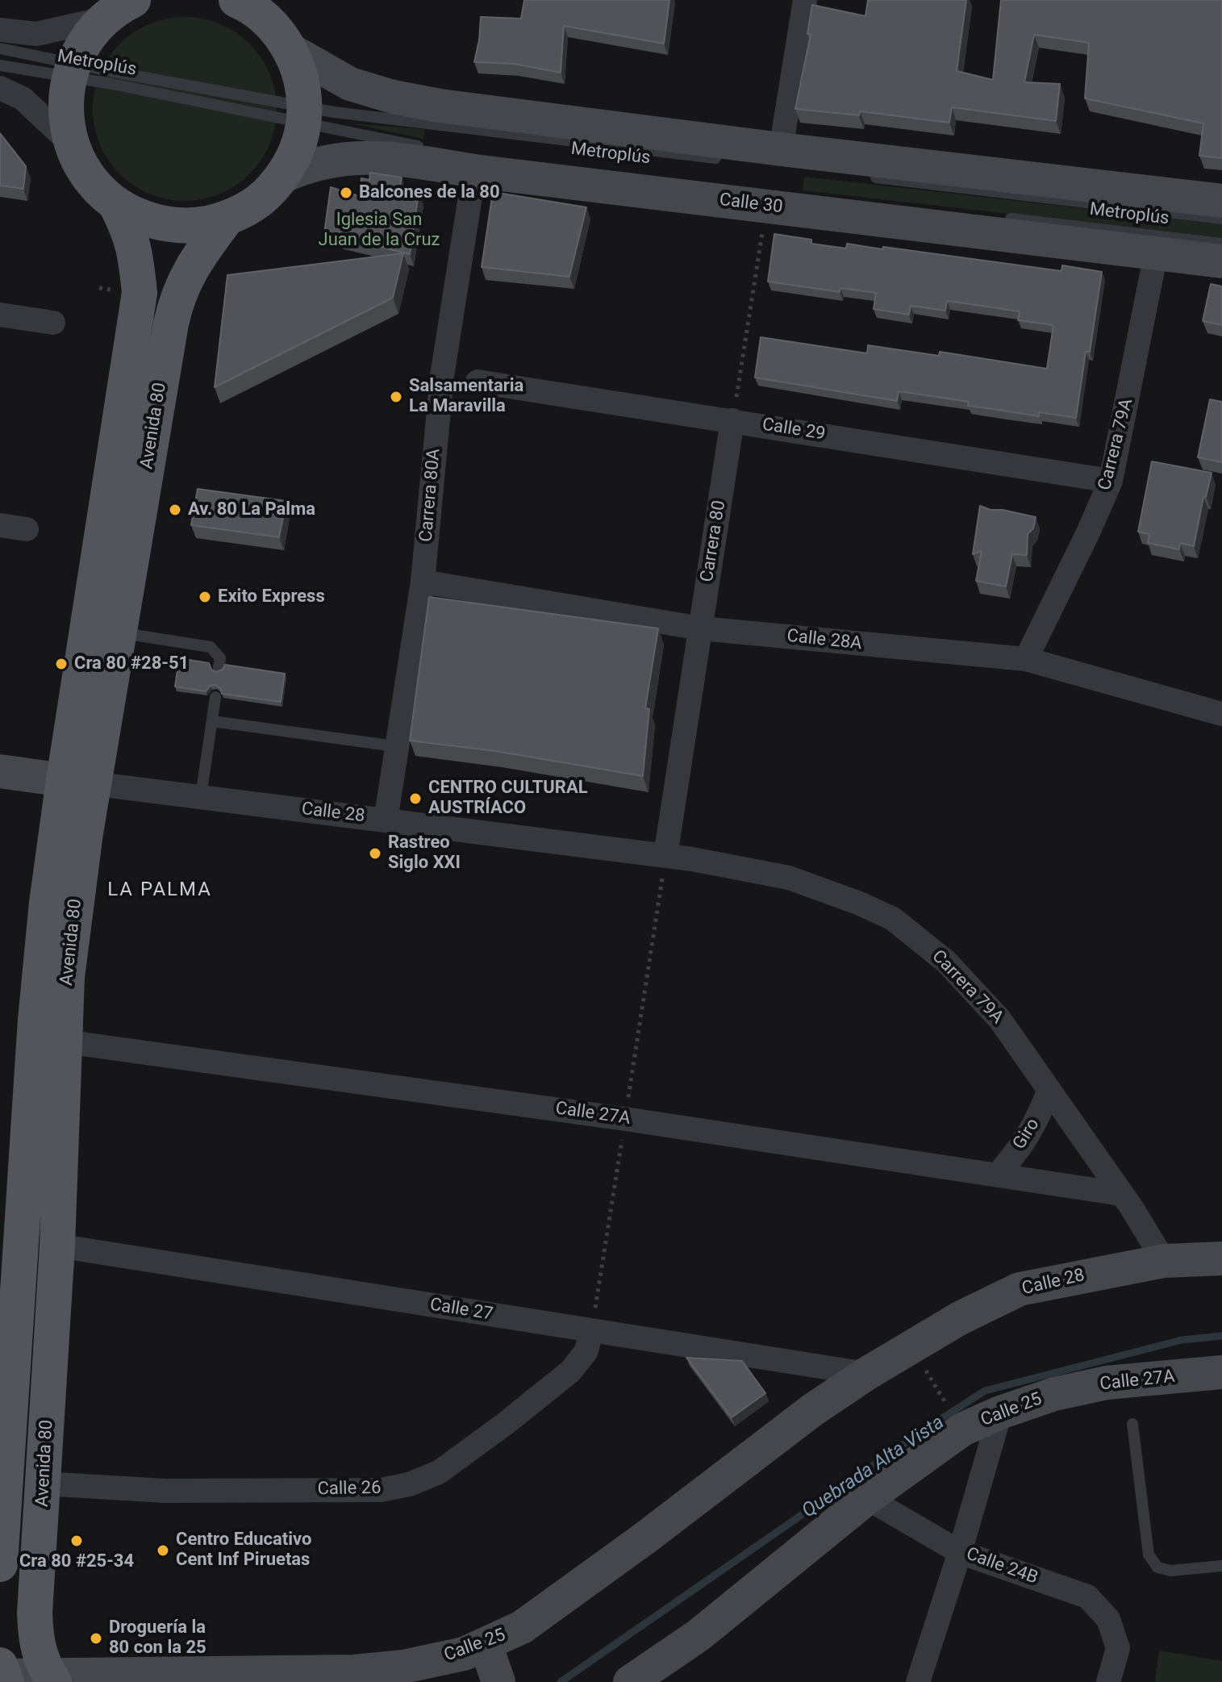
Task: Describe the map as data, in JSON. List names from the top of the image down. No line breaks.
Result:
{"streets":{"main road":["Avenida 80"],"street":["Calle 30","Calle 29","Carrera 79A","Carrera 80A","Carrera 80","Calle 28A","Calle 28","Calle 27A","Giro","Calle 27","Calle 25","Calle 26","Calle 24B"],"lane":["Metroplús"]},"crossings":[["Calle 30","Carrera 79A"],["Calle 30","Carrera 80A"],["Avenida 80","Calle 28"],["Avenida 80","Calle 27A"],["Avenida 80","Calle 27"],["Avenida 80","Calle 25"],["Avenida 80","Calle 26"],["Calle 29","Carrera 79A"],["Calle 29","Carrera 80"],["Carrera 79A","Carrera 80"],["Carrera 79A","Calle 28A"],["Carrera 79A","Calle 28"],["Carrera 79A","Calle 27A"],["Carrera 79A","Giro"],["Carrera 80A","Calle 28A"],["Carrera 80A","Calle 28"],["Carrera 80","Calle 28A"],["Carrera 80","Calle 28"],["Calle 28","Calle 27"],["Calle 28","Calle 25"],["Calle 27A","Giro"],["Calle 27A","Calle 25"],["Calle 27","Calle 25"],["Calle 27","Calle 26"],["Calle 25","Calle 24B"]],"districts":["LA PALMA"],"water":["Quebrada Alta Vista"],"parks":["Iglesia San Juan de la Cruz"],"places":["Balcones de la 80","Salsamentaria La Maravilla","Av. 80 La Palma","Exito Express","Cra 80 #28-51","CENTRO CULTURAL AUSTRÍACO","Rastreo Siglo XXI","Cra 80 #25-34","Centro Educativo Cent Inf Piruetas","Droguería la 80 con la 25"]}
